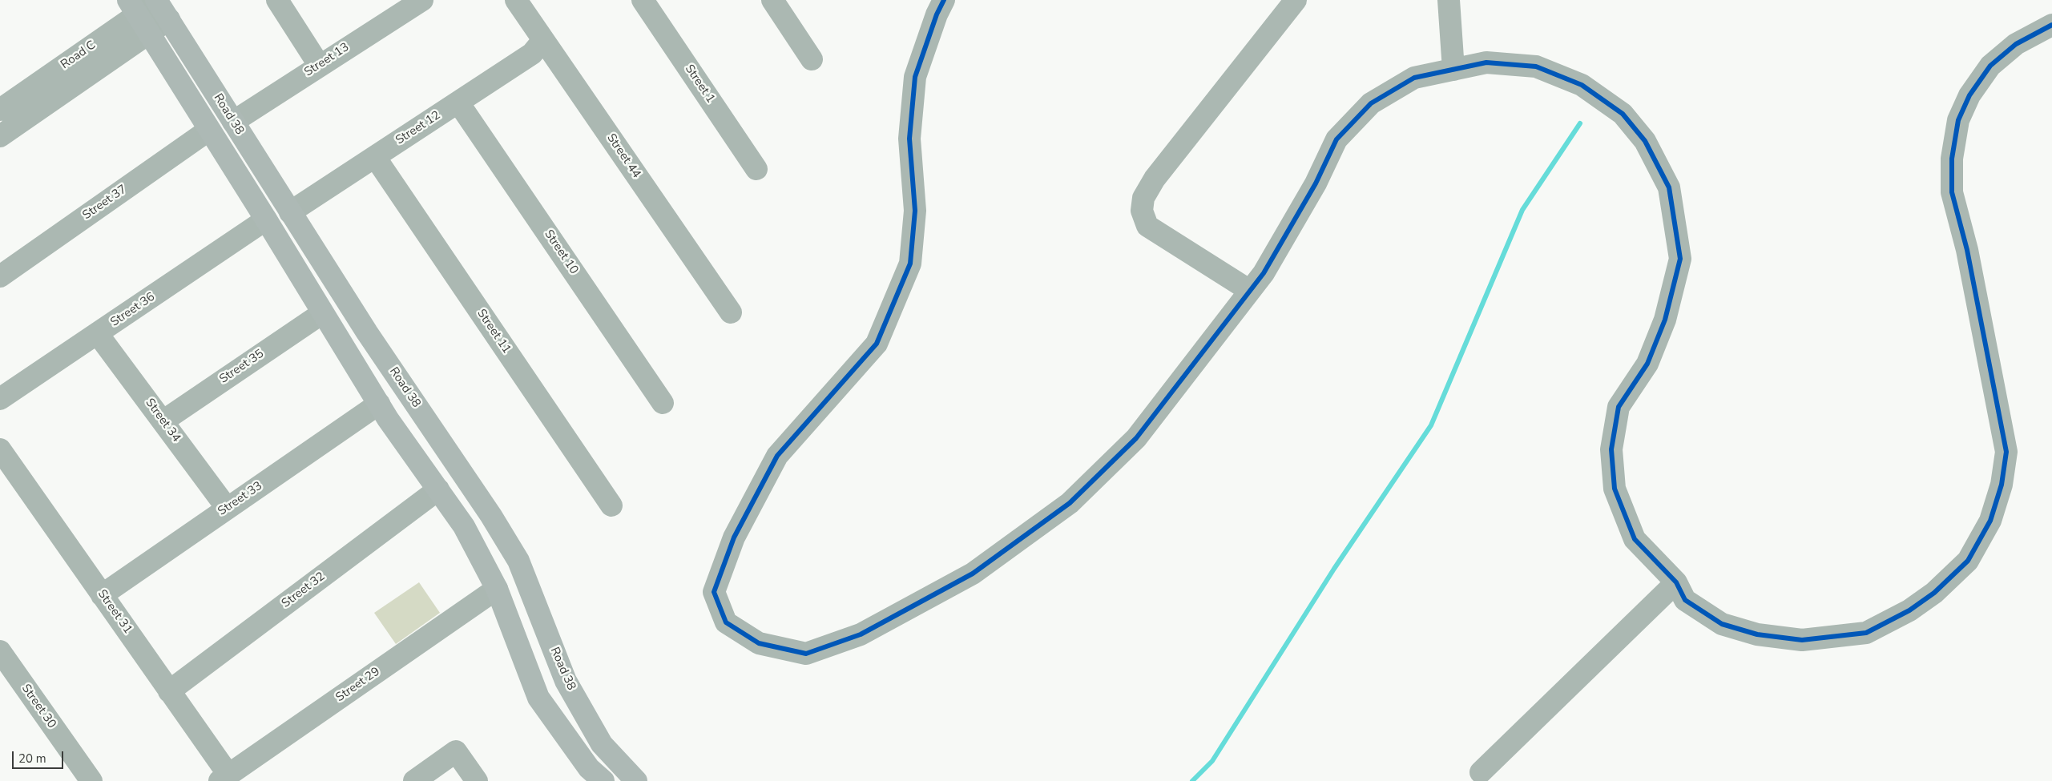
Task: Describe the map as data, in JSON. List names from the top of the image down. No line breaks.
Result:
{"streets":{"main road":["Road 38"],"street":["Road C","Street 13","Street 1","Street 12","Street 44","Street 37","Street 10","Street 36","Street 11","Street 35","Street 34","Street 33","Street 32","Street 31","Street 29","Street 30"]},"crossings":[["Road C","Road 38"],["Street 13","Road 38"],["Road 38","Street 12"],["Road 38","Street 37"],["Road 38","Street 36"],["Road 38","Street 35"],["Road 38","Street 33"],["Road 38","Street 32"],["Road 38","Street 29"],["Street 12","Street 44"],["Street 12","Street 10"],["Street 12","Street 11"],["Street 36","Street 34"],["Street 35","Street 34"],["Street 34","Street 33"],["Street 33","Street 31"],["Street 32","Street 31"],["Street 31","Street 29"]],"scale_bar":"20 m"}
